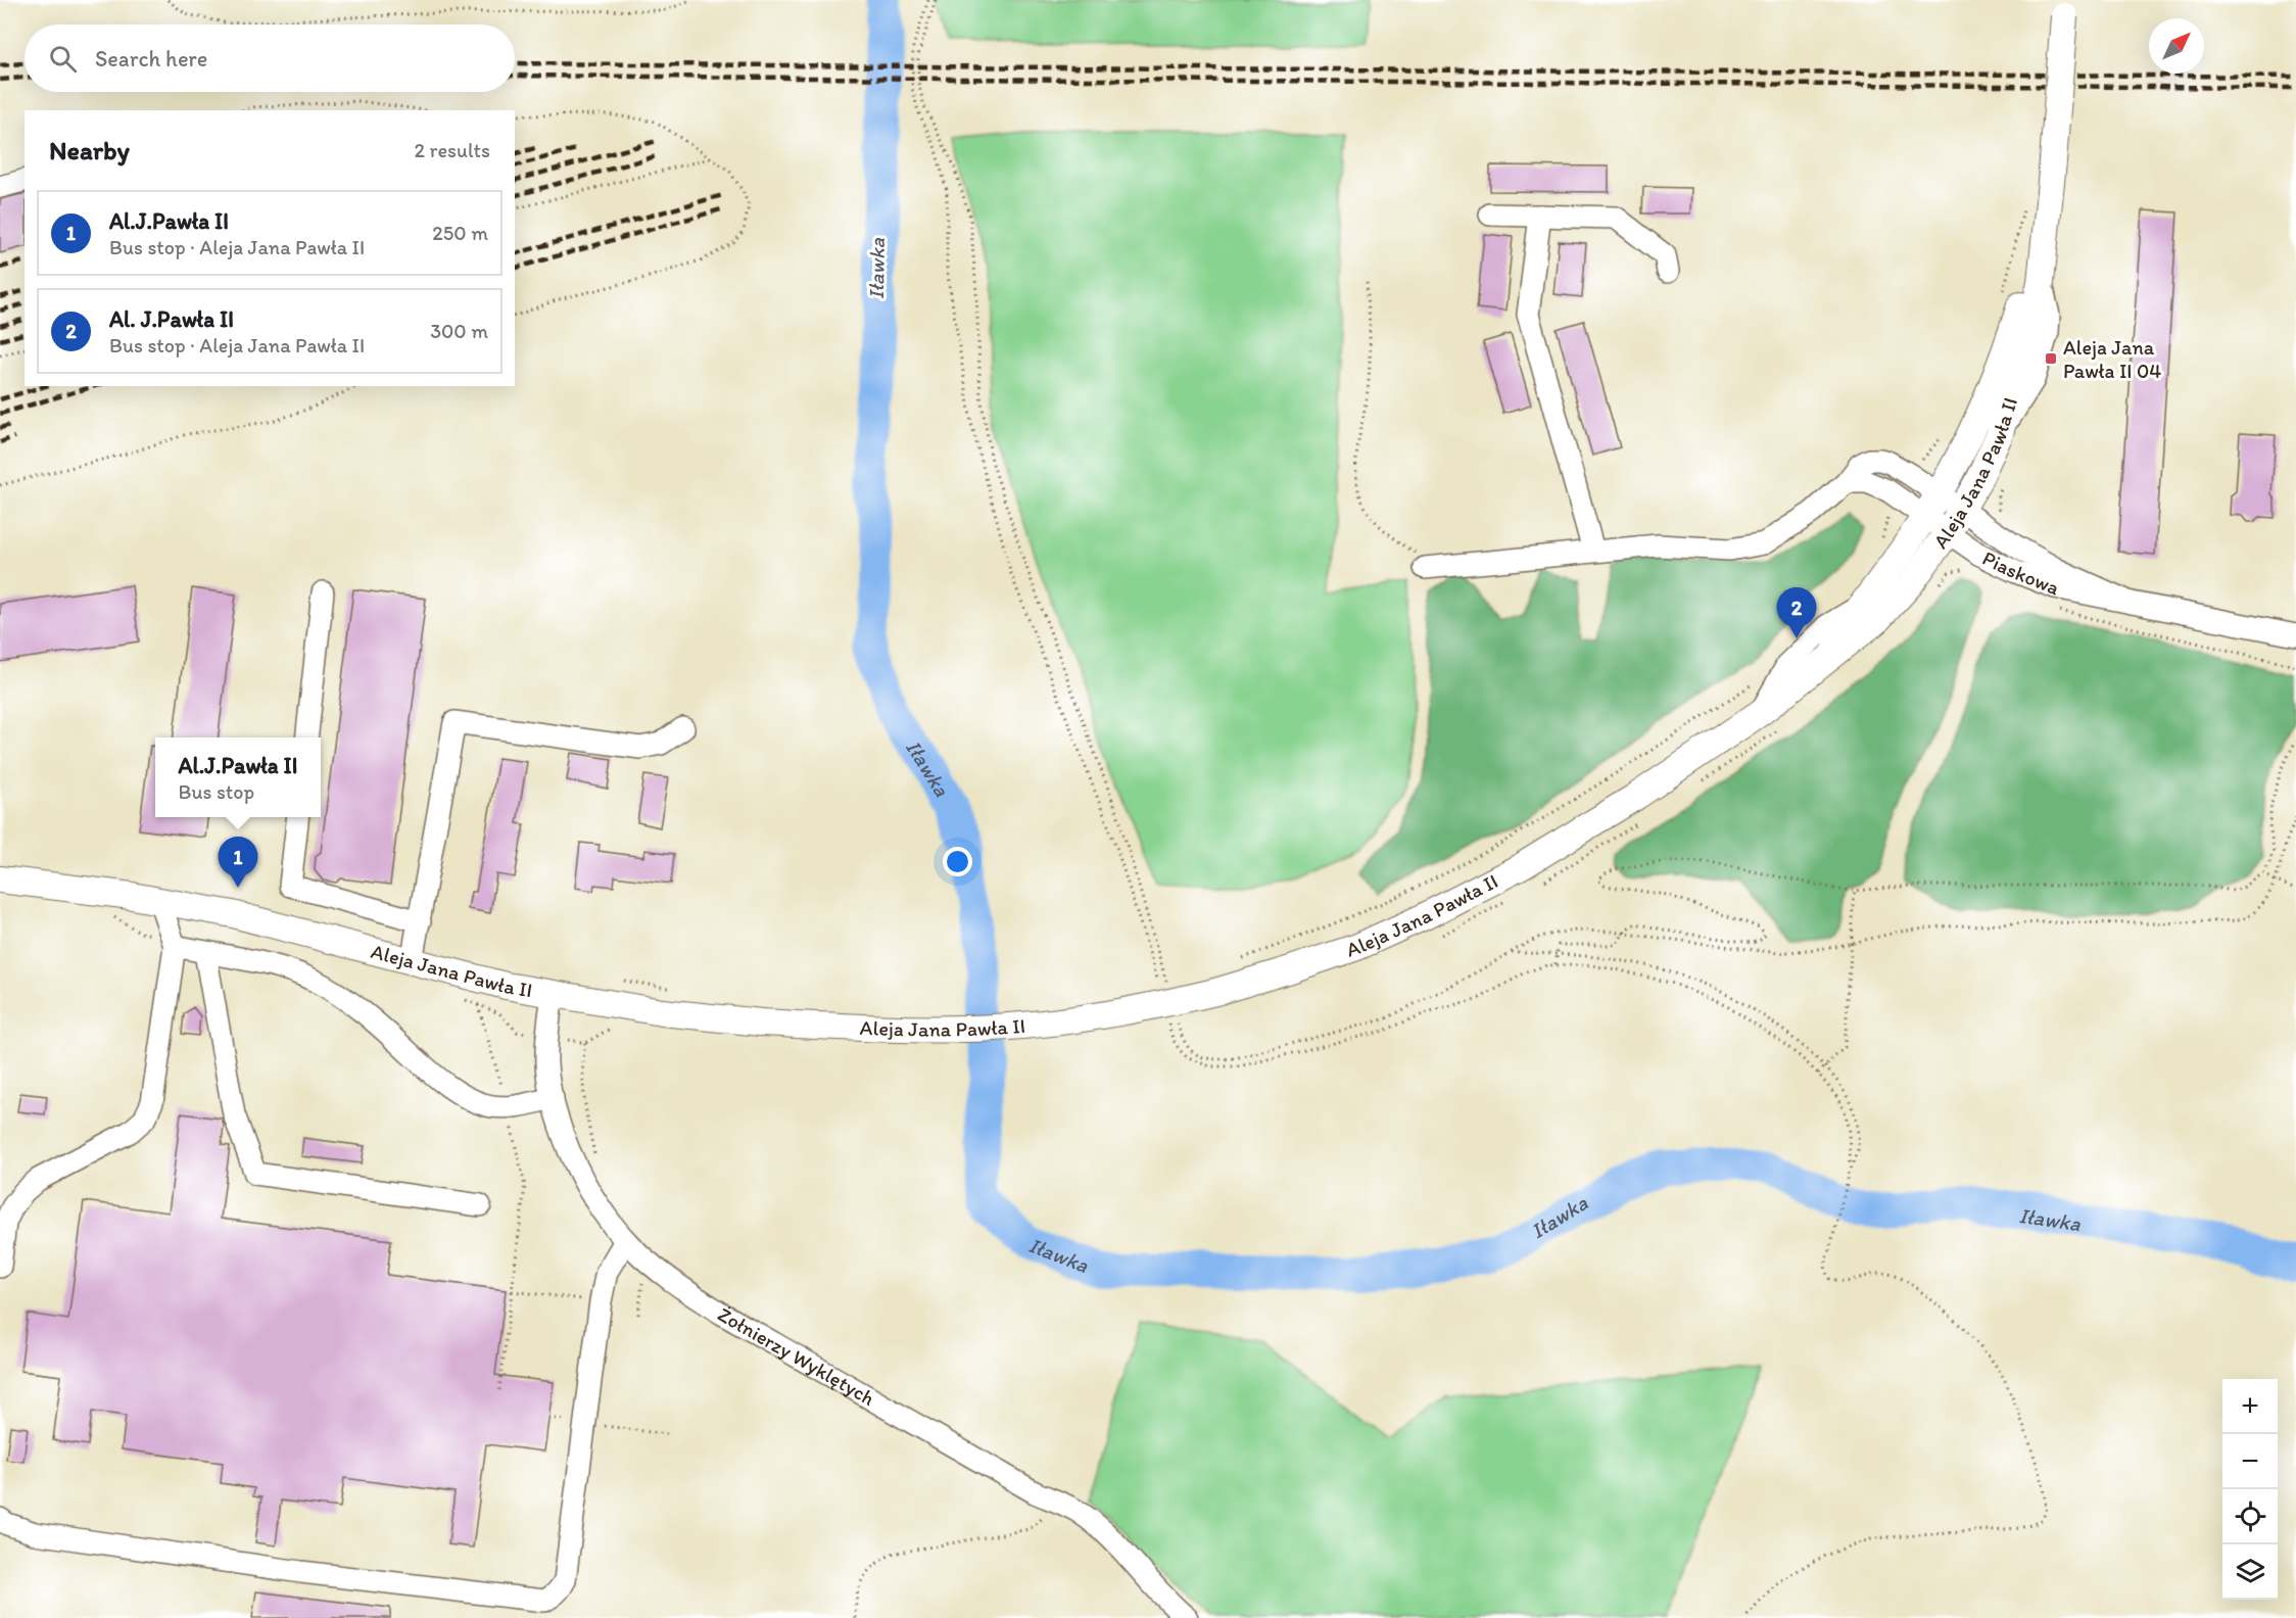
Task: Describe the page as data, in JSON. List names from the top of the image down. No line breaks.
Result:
{"streets":{"main road":["Aleja Jana Pawła II"],"street":["Piaskowa","Żołnierzy Wyklętych"]},"crossings":[["Aleja Jana Pawła II","Piaskowa"],["Aleja Jana Pawła II","Żołnierzy Wyklętych"]],"water":["Iławka"],"places":{"transit":["Aleja Jana Pawła II 04"]},"north":"top right","page":{"search":"Search here","heading":["Nearby","2 results"],"list":[{"mark":"1","name":"Al.J.Pawła II","note":"Bus stop · Aleja Jana Pawła II","value":"250 m"},{"mark":"2","name":"Al. J.Pawła II","note":"Bus stop · Aleja Jana Pawła II","value":"300 m"}],"pins":["2","1"],"popup":["Al.J.Pawła II","Bus stop"],"map_buttons":["+","−"]}}
